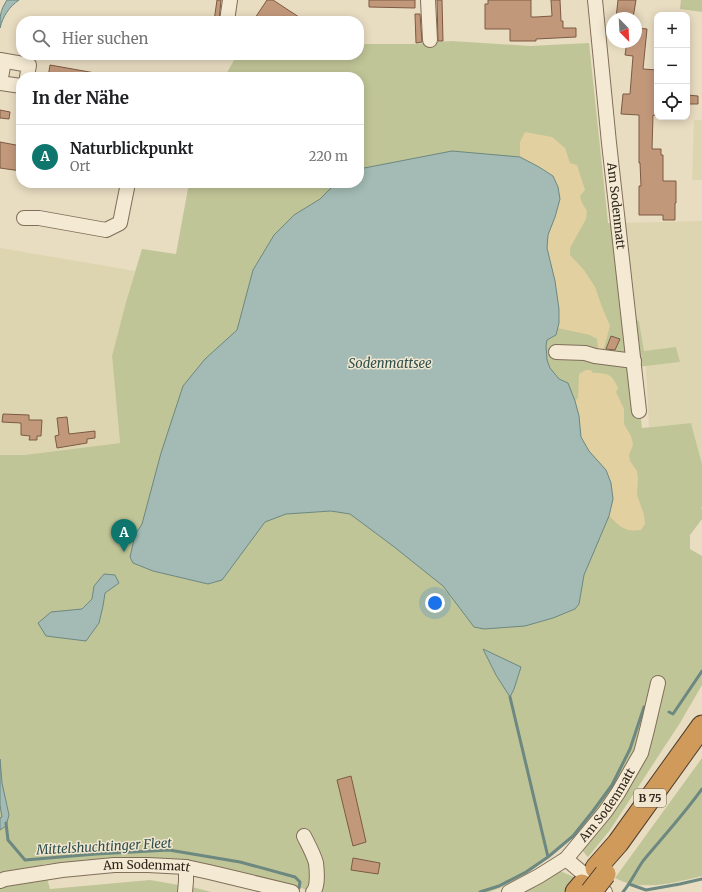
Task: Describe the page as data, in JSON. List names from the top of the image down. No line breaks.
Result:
{"streets":{"highway":["B 75"],"street":["Am Sodenmatt"]},"water":["Sodenmattsee","Mittelshuchtinger Fleet"],"north":"bottom right","page":{"map_buttons":["+","−"],"search":"Hier suchen","heading":"In der Nähe","list":[{"mark":"A","name":"Naturblickpunkt","note":"Ort","value":"220 m"}],"pins":"A"}}
